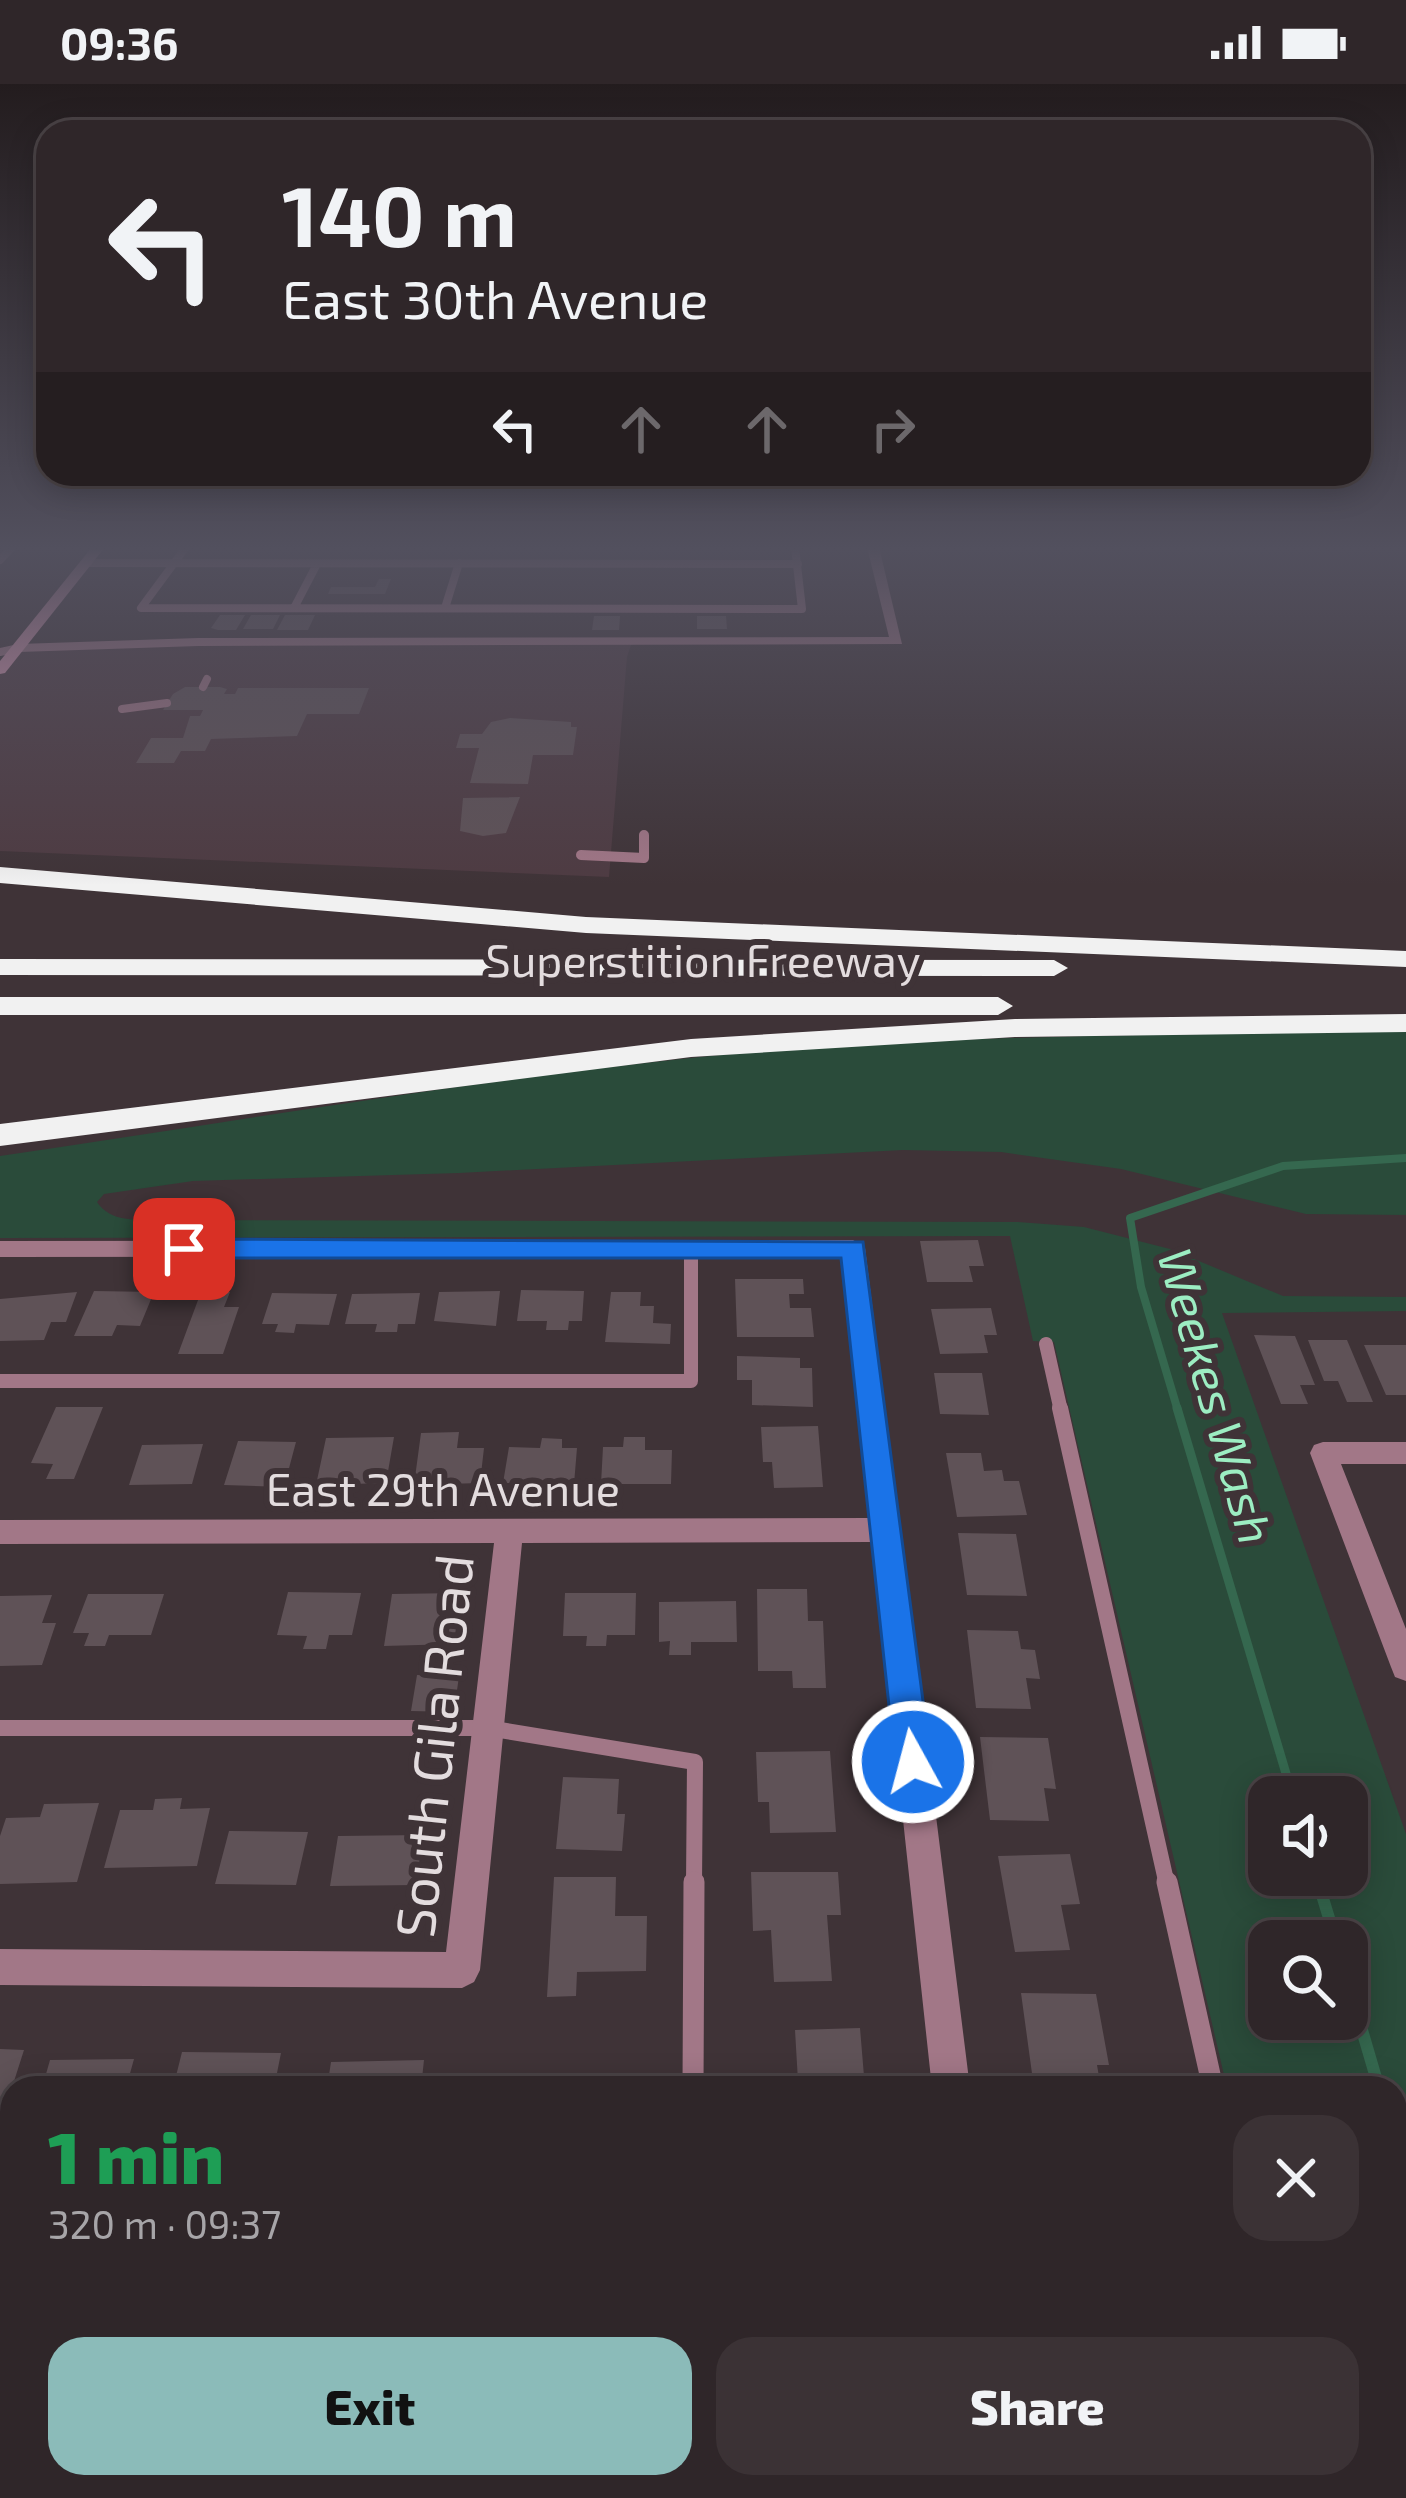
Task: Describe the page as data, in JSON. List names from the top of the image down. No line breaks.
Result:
{"streets":{"highway":["Superstition Freeway"],"street":["East 29th Avenue","South Gila Road"]},"crossings":[["East 29th Avenue","South Gila Road"]],"water":["Weekes Wash"],"page":{"status":"09:36","turn":["140 m","East 30th Avenue"],"heading":["1 min","320 m · 09:37"],"buttons":["Exit","Share"]}}
